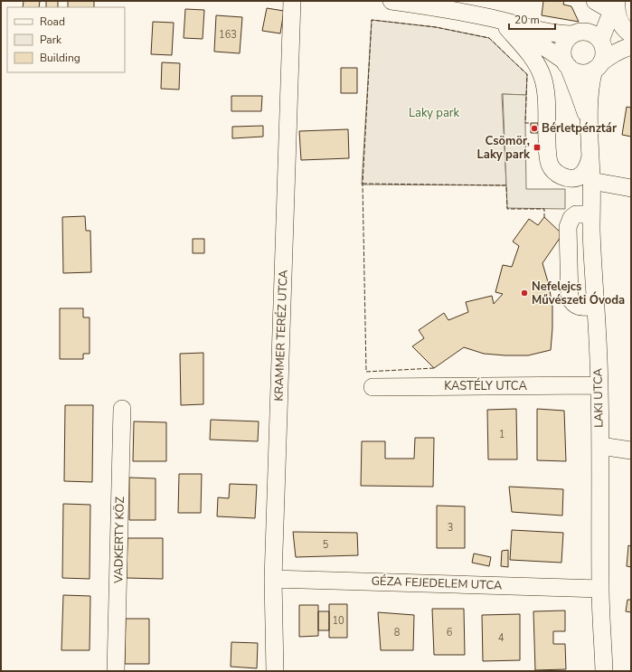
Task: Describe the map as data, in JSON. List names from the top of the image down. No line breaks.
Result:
{"streets":{"street":["KRAMMER TERÉZ UTCA","KASTÉLY UTCA","LAKI UTCA","VADKERTY KÖZ","GÉZA FEJEDELEM UTCA"]},"crossings":[["KRAMMER TERÉZ UTCA","GÉZA FEJEDELEM UTCA"],["KASTÉLY UTCA","LAKI UTCA"],["LAKI UTCA","GÉZA FEJEDELEM UTCA"]],"parks":["Laky park"],"places":{"other":["Bérletpénztár","Nefelejcs Művészeti Óvoda"],"transit":["Csömör, Laky park"]},"house_numbers":["163","1","3","5","10","8","6","4"],"legend":["Road","Park","Building"],"scale_bar":"20 m"}
